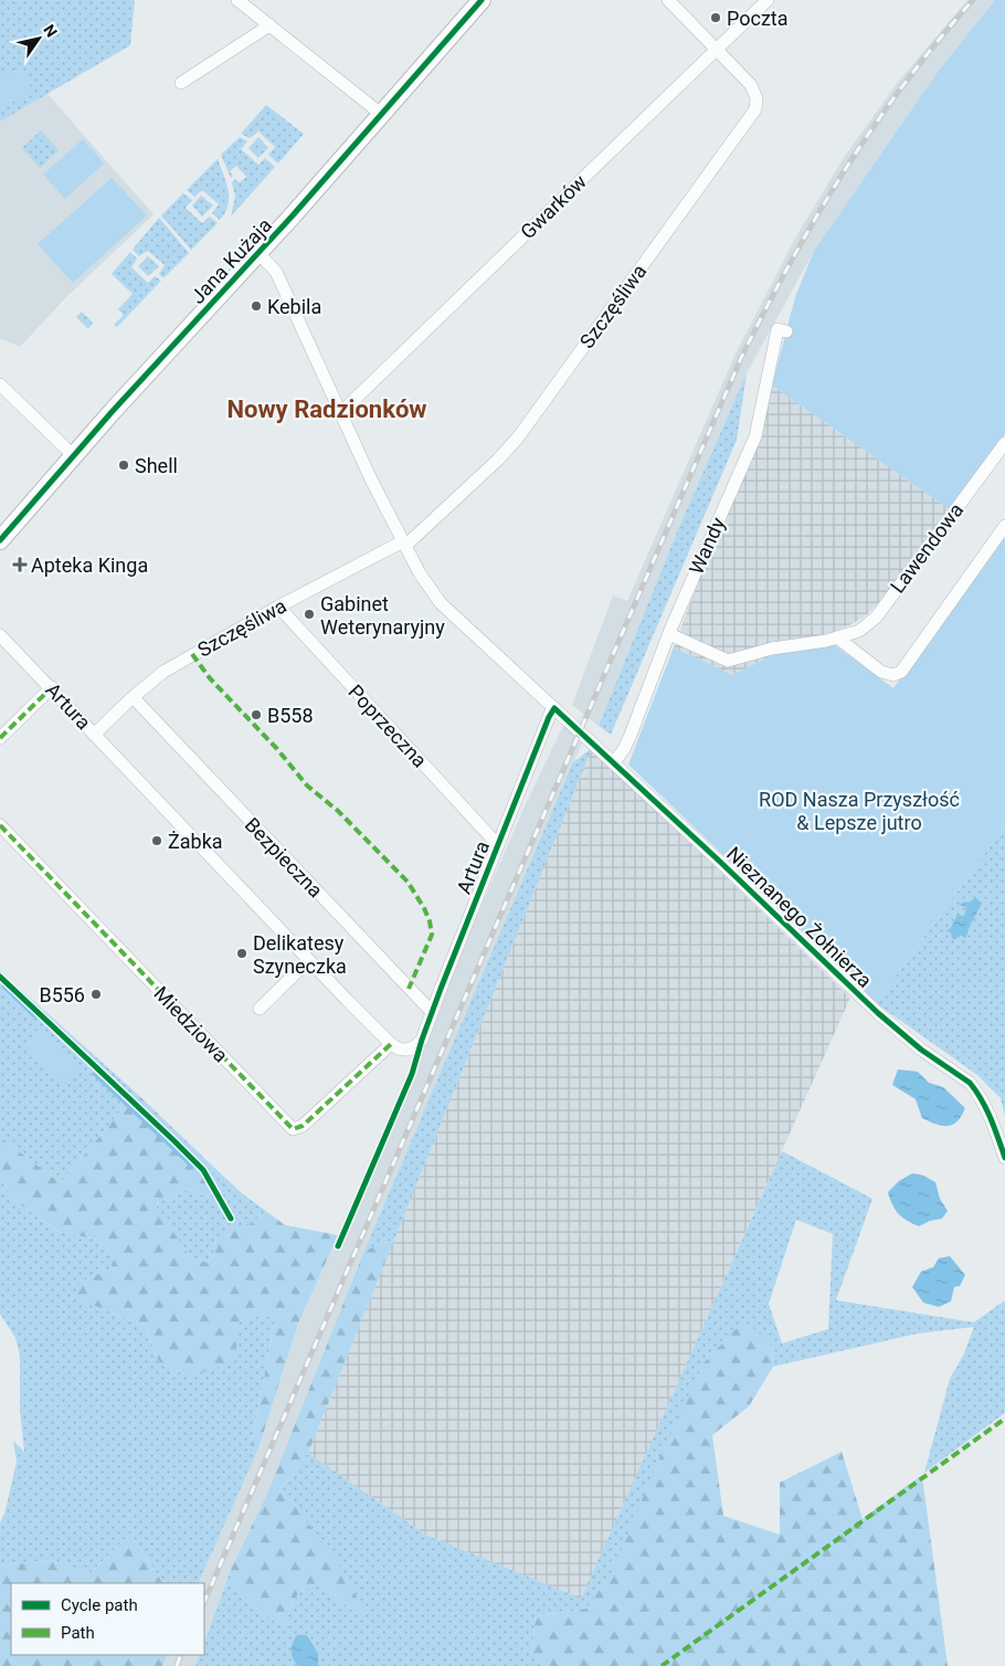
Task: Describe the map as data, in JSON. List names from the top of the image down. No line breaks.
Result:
{"streets":{"street":["Gwarków","Jana Kużaja","Szczęśliwa","Wandy","Lawendowa","Artura","Poprzeczna","Bezpieczna","Nieznanego Żołnierza","Miedziowa"]},"crossings":[["Gwarków","Szczęśliwa"],["Gwarków","Nieznanego Żołnierza"],["Jana Kużaja","Nieznanego Żołnierza"],["Szczęśliwa","Artura"],["Szczęśliwa","Poprzeczna"],["Szczęśliwa","Nieznanego Żołnierza"],["Wandy","Lawendowa"],["Wandy","Nieznanego Żołnierza"],["Artura","Poprzeczna"],["Artura","Bezpieczna"],["Artura","Nieznanego Żołnierza"],["Artura","Miedziowa"]],"districts":["Nowy Radzionków"],"parks":["ROD Nasza Przyszłość & Lepsze jutro"],"places":{"other":["Poczta","Kebila","Shell","Gabinet Weterynaryjny","B558","Żabka","Delikatesy Szyneczka","B556"],"health":["Apteka Kinga"]},"legend":["Cycle path","Path"],"north":"top right"}
